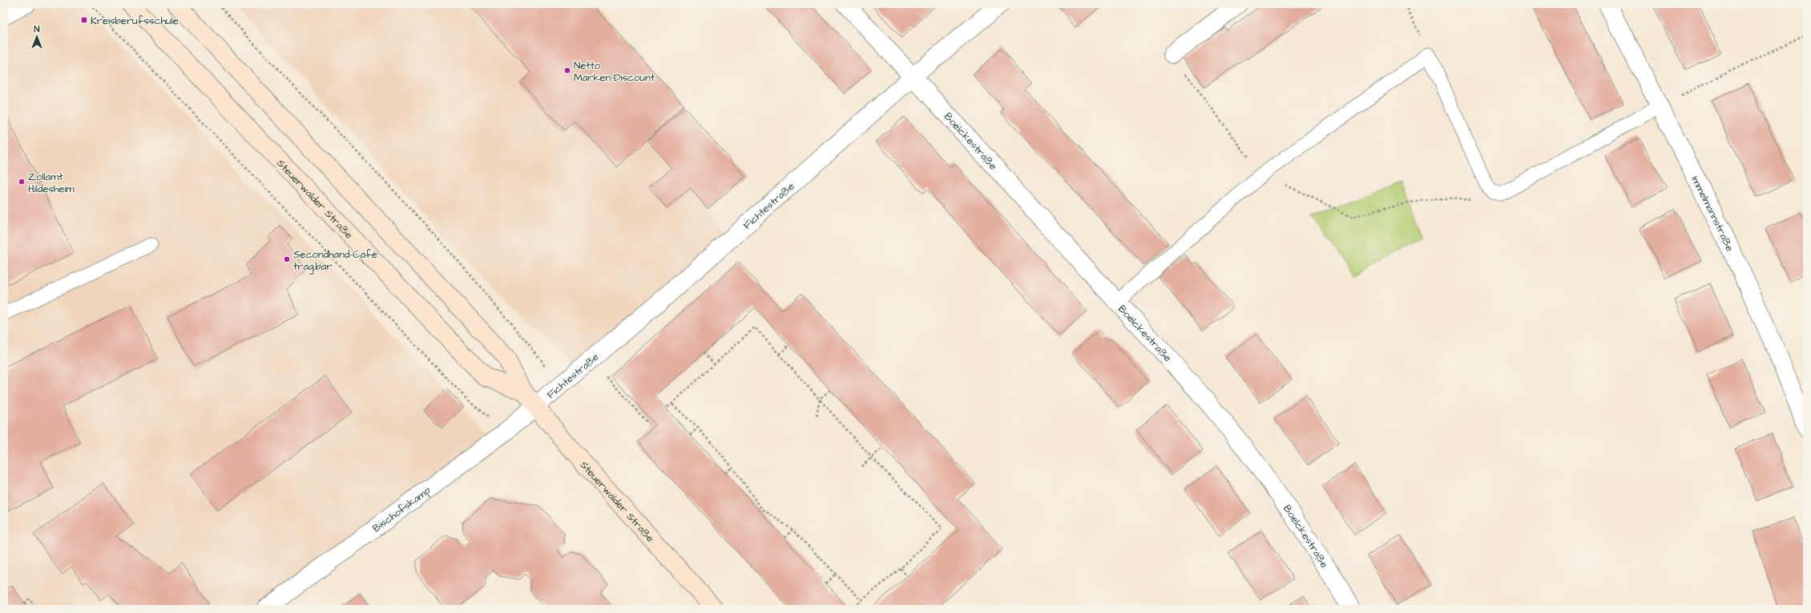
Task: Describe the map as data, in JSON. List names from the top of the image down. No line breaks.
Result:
{"streets":{"street":["Boelckestraße","Steuerwalder Straße","Fichtestraße","Immelmannstraße","Bischofskamp"]},"crossings":[["Boelckestraße","Fichtestraße"],["Steuerwalder Straße","Fichtestraße"],["Steuerwalder Straße","Bischofskamp"],["Fichtestraße","Bischofskamp"]],"places":{"transit":["Kreisberufsschule"],"other":["Netto Marken-Discount","Zollamt Hildesheim","Secondhand-Café trag.bar"]},"north":"top"}
